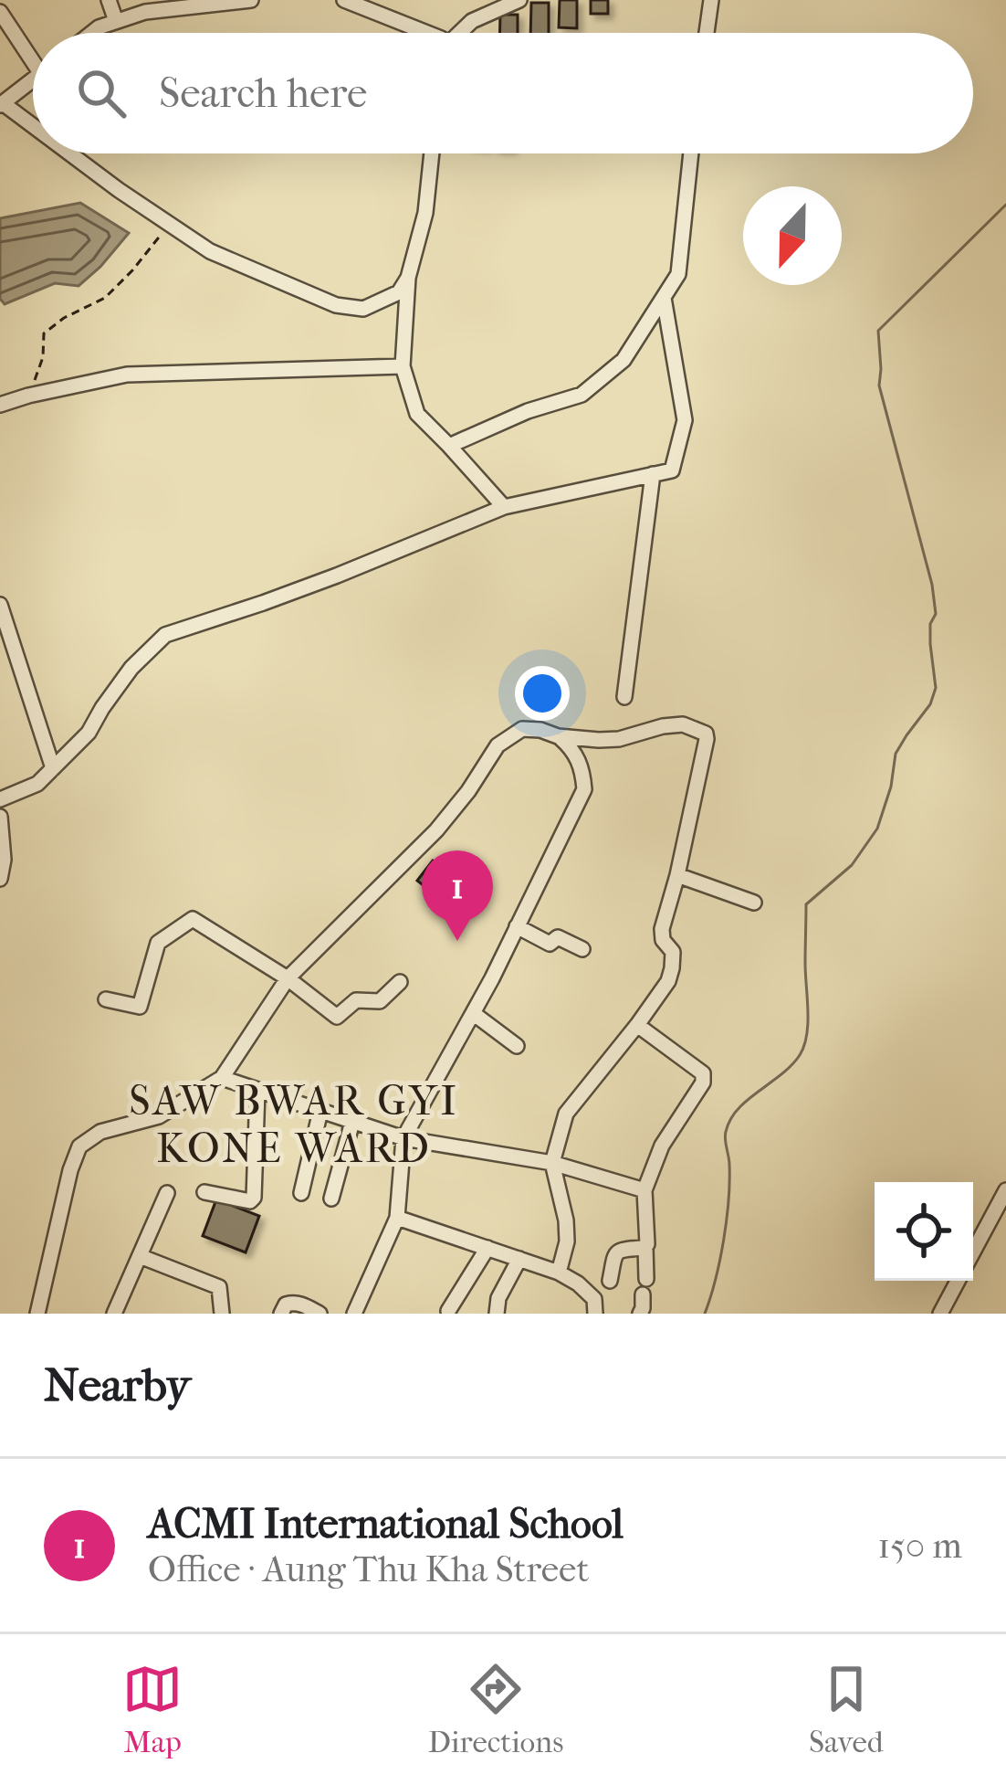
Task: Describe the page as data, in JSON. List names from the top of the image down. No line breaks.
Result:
{"districts":["SAW BWAR GYI KONE WARD"],"north":"bottom","page":{"search":"Search here","pins":"1","heading":"Nearby","list":[{"mark":"1","name":"ACMI International School","note":"Office · Aung Thu Kha Street","value":"150 m"}],"nav":["Map","Directions","Saved"]}}
